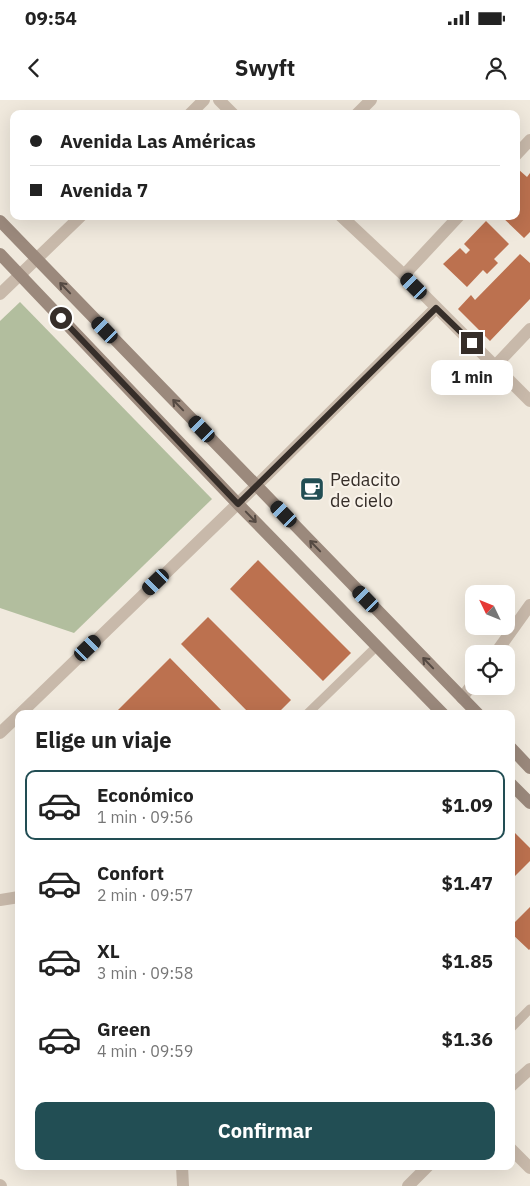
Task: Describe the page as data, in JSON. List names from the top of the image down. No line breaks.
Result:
{"places":{"cafe":["Pedacito de cielo"]},"north":"top left","page":{"status":"09:54","header":"Swyft","banner":["Avenida Las Américas","Avenida 7"],"bubble":"1 min","heading":"Elige un viaje","list":[{"name":"Económico","note":"1 min · 09:56","value":"$1.09"},{"name":"Confort","note":"2 min · 09:57","value":"$1.47"},{"name":"XL","note":"3 min · 09:58","value":"$1.85"},{"name":"Green","note":"4 min · 09:59","value":"$1.36"}],"buttons":"Confirmar"}}
